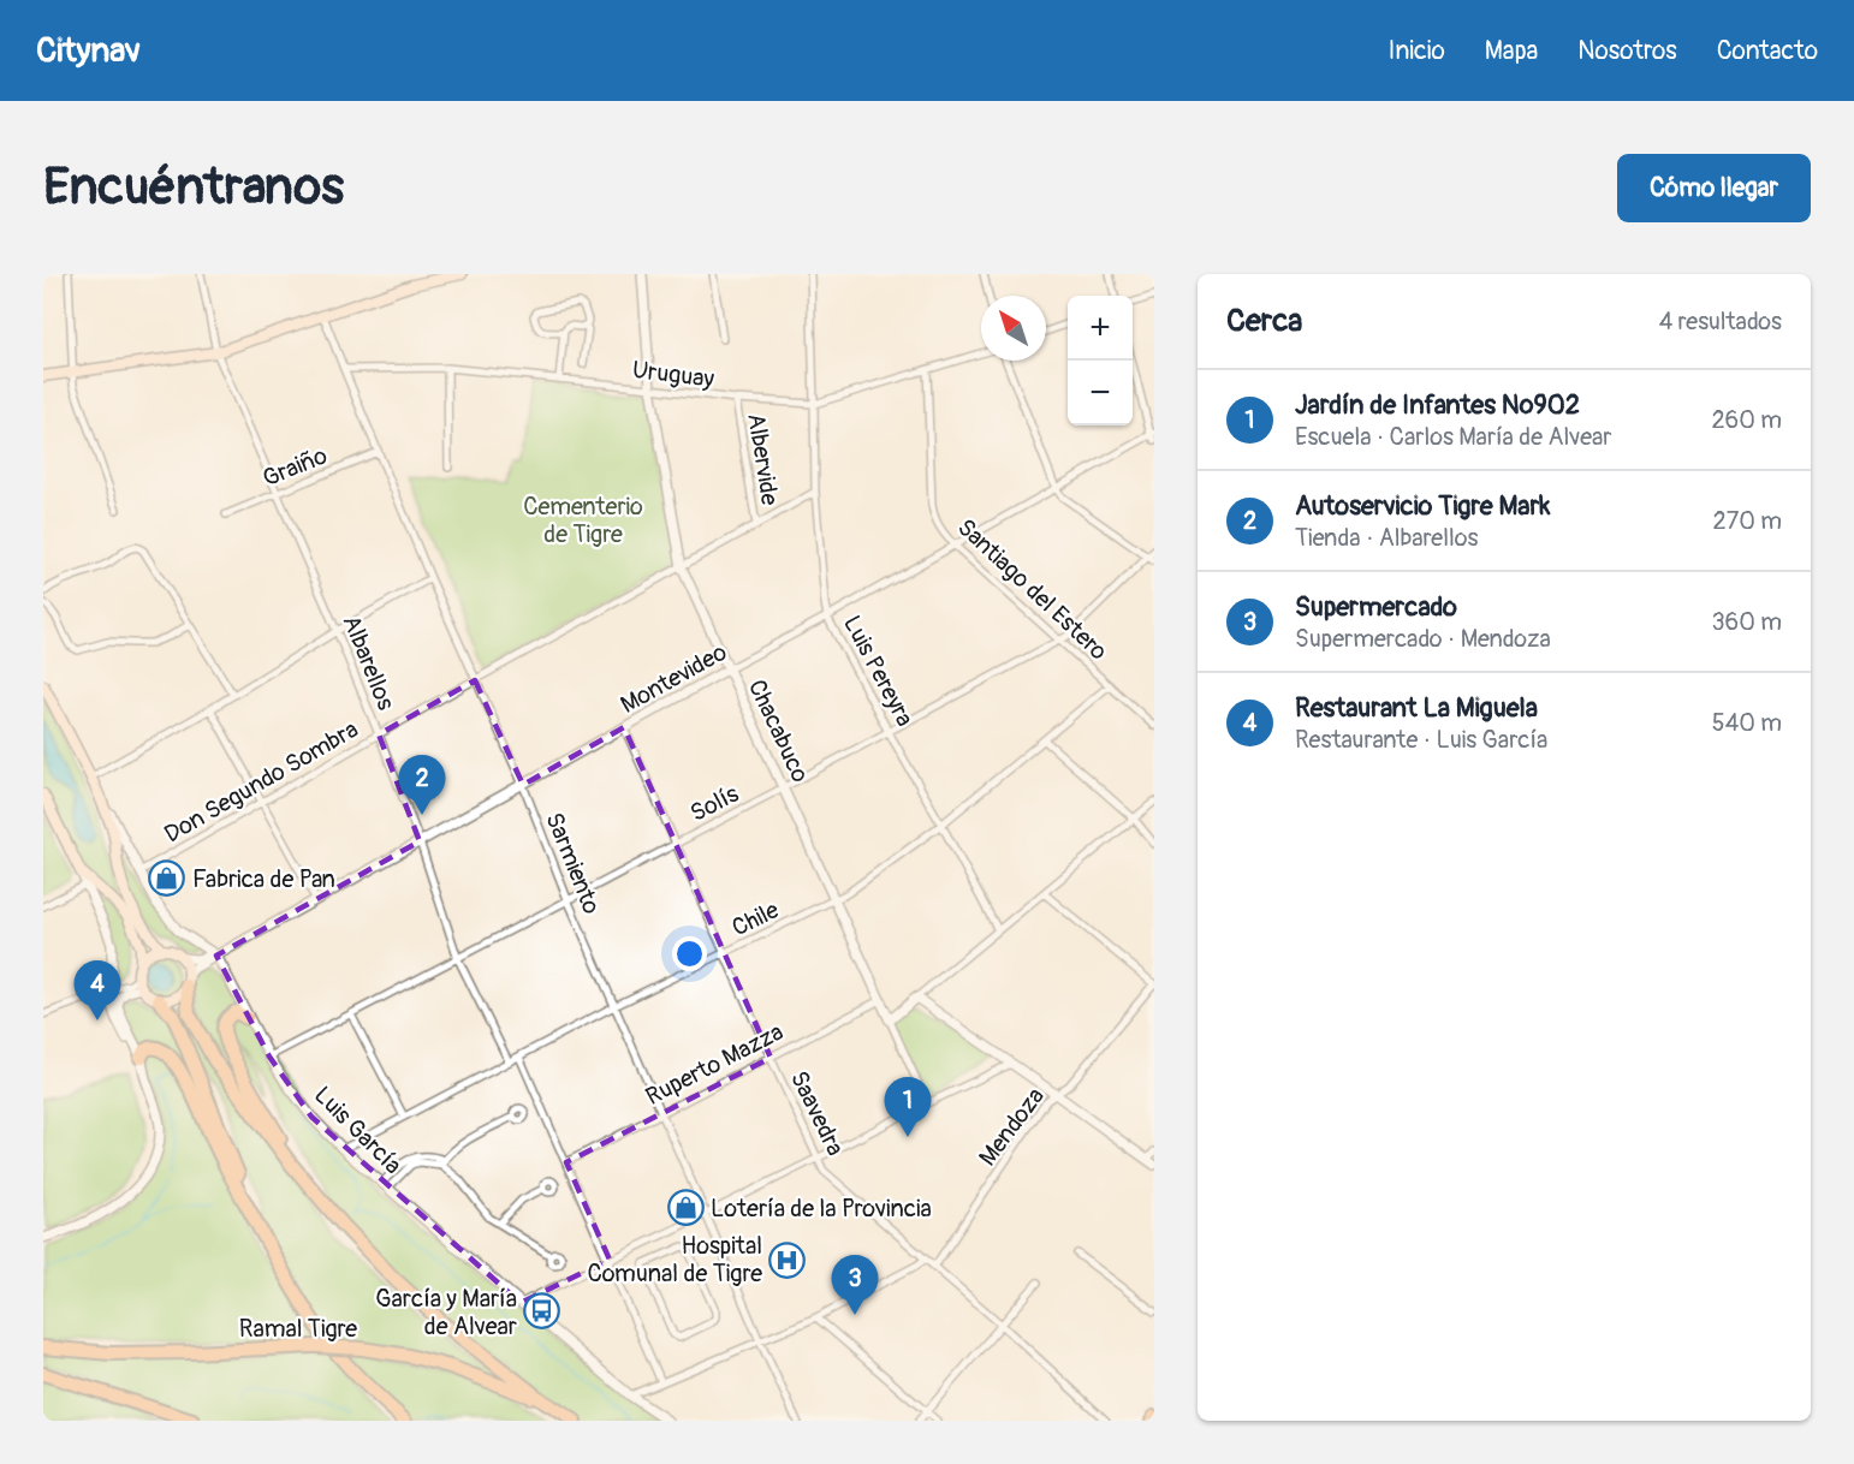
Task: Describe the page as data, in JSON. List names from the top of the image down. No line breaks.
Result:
{"streets":{"highway":["Ramal Tigre"],"street":["Uruguay","Albervide","Graiño","Santiago del Estero","Albarellos","Luis Pereyra","Montevideo","Chacabuco","Don Segundo Sombra","Solís","Sarmiento","Chile","Ruperto Mazza","Saavedra","Mendoza","Luis García"]},"crossings":[["Uruguay","Albervide"],["Uruguay","Santiago del Estero"],["Uruguay","Luis Pereyra"],["Uruguay","Chacabuco"],["Uruguay","Sarmiento"],["Albervide","Don Segundo Sombra"],["Graiño","Albarellos"],["Graiño","Sarmiento"],["Santiago del Estero","Montevideo"],["Santiago del Estero","Solís"],["Santiago del Estero","Chile"],["Albarellos","Montevideo"],["Albarellos","Don Segundo Sombra"],["Albarellos","Solís"],["Albarellos","Chile"],["Luis Pereyra","Montevideo"],["Luis Pereyra","Don Segundo Sombra"],["Luis Pereyra","Solís"],["Luis Pereyra","Chile"],["Montevideo","Chacabuco"],["Montevideo","Sarmiento"],["Montevideo","Saavedra"],["Montevideo","Luis García"],["Chacabuco","Don Segundo Sombra"],["Chacabuco","Solís"],["Chacabuco","Chile"],["Chacabuco","Ruperto Mazza"],["Don Segundo Sombra","Sarmiento"],["Solís","Sarmiento"],["Solís","Saavedra"],["Solís","Luis García"],["Sarmiento","Chile"],["Sarmiento","Ruperto Mazza"],["Chile","Saavedra"],["Chile","Luis García"],["Ruperto Mazza","Saavedra"],["Saavedra","Mendoza"]],"parks":["Cementerio de Tigre"],"places":{"shop":["Fabrica de Pan","Lotería de la Provincia"],"hospital":["Hospital Comunal de Tigre"],"bus stop":["García y María de Alvear"]},"north":"top left","page":{"header":"Citynav","nav":["Inicio","Mapa","Nosotros","Contacto"],"buttons":"Cómo llegar","title":"Encuéntranos","heading":["Cerca","4 resultados"],"map_buttons":["+","−"],"list":[{"mark":"1","name":"Jardín de Infantes Nº902","note":"Escuela · Carlos María de Alvear","value":"260 m"},{"mark":"2","name":"Autoservicio Tigre Mark","note":"Tienda · Albarellos","value":"270 m"},{"mark":"3","name":"Supermercado","note":"Supermercado · Mendoza","value":"360 m"},{"mark":"4","name":"Restaurant La Miguela","note":"Restaurante · Luis García","value":"540 m"}],"pins":["2","4","1","3"]}}
